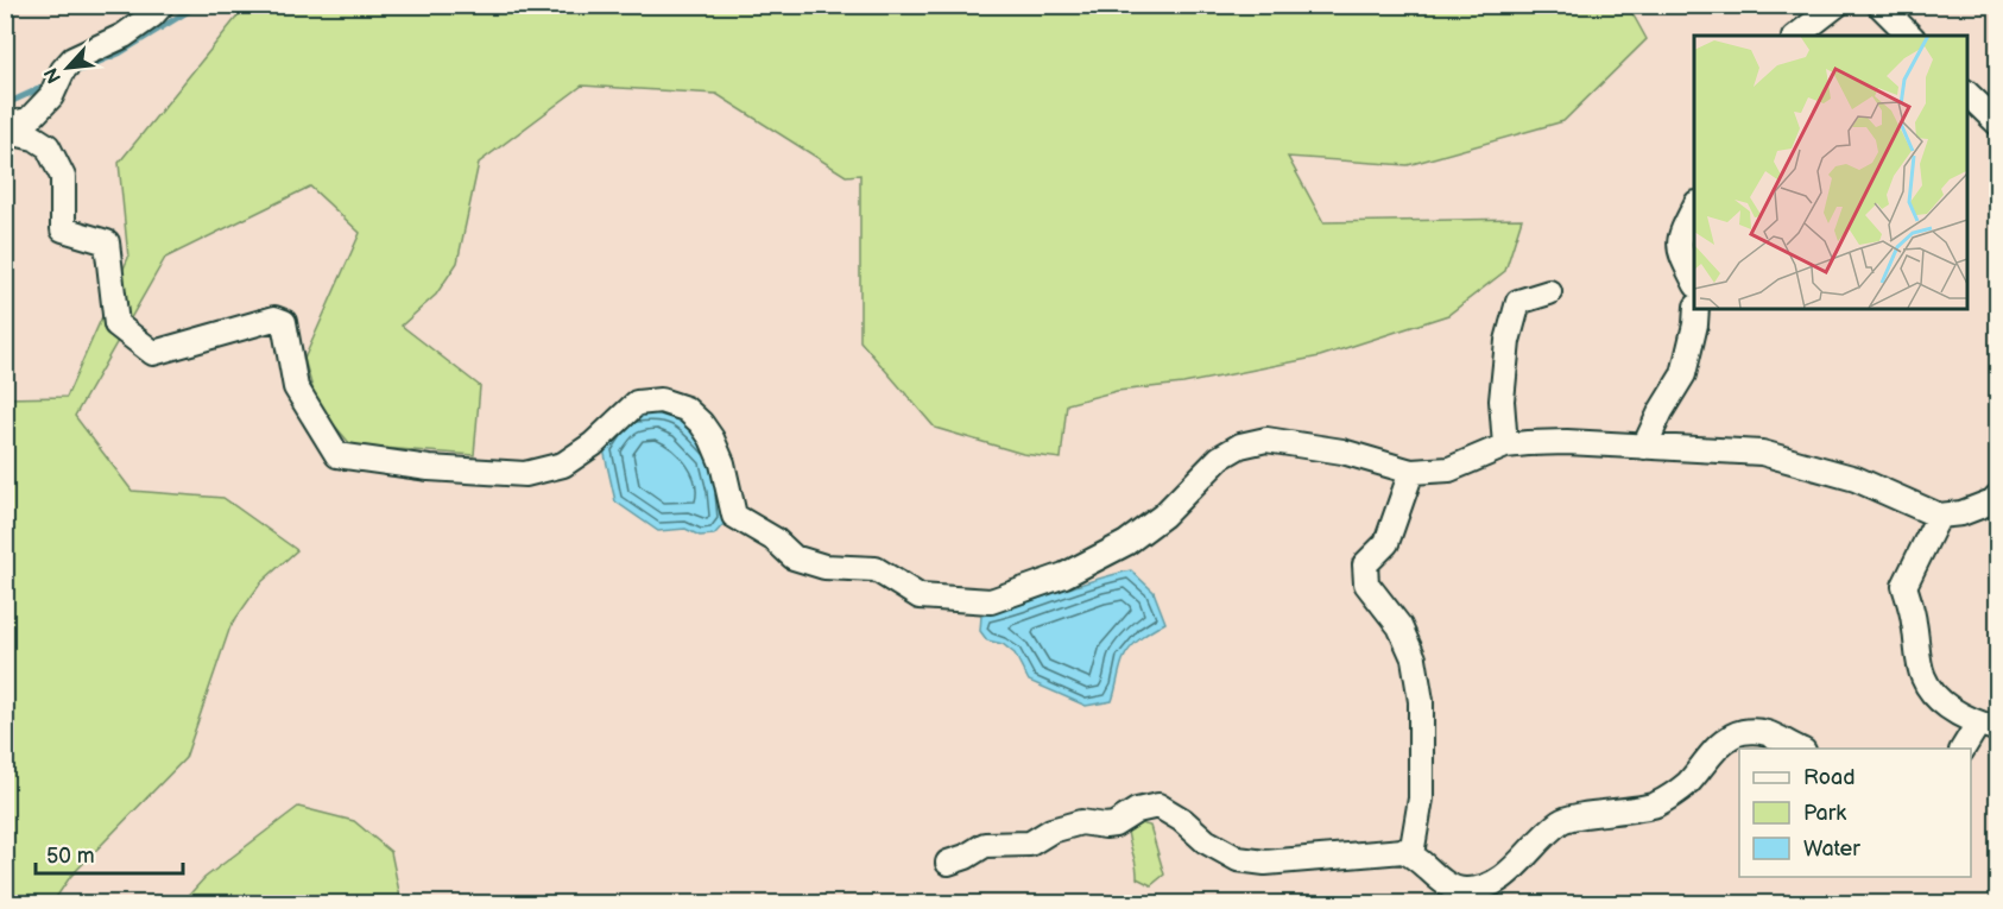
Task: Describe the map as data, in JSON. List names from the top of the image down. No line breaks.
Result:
{"legend":["Road","Park","Water"],"scale_bar":"50 m","north":"bottom left"}
